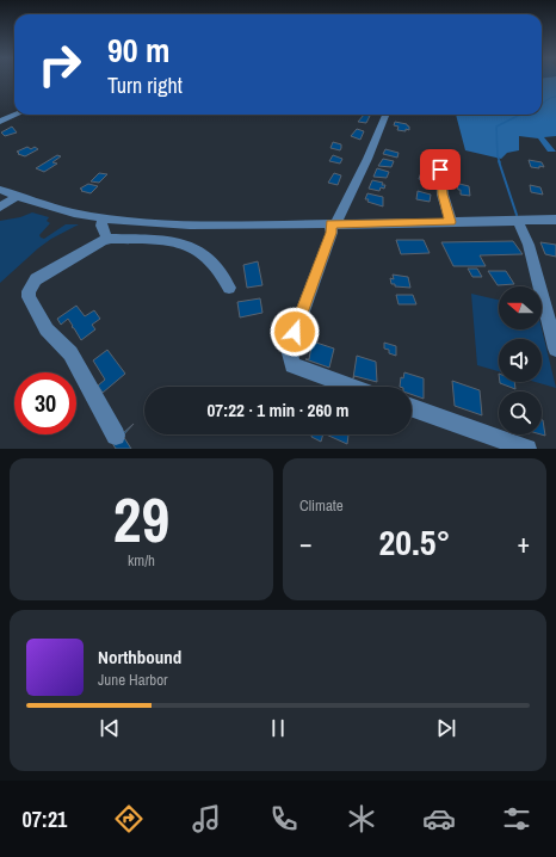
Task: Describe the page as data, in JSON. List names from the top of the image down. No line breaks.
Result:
{"north":"left","page":{"turn":["90 m","Turn right"],"limit":"30","trip":"07:22 · 1 min · 260 m","tile":[["29","km/h"],"Climate"],"heat":["−","20.5°","+"],"song":["Northbound","June Harbor"],"tabs":"07:21"}}
